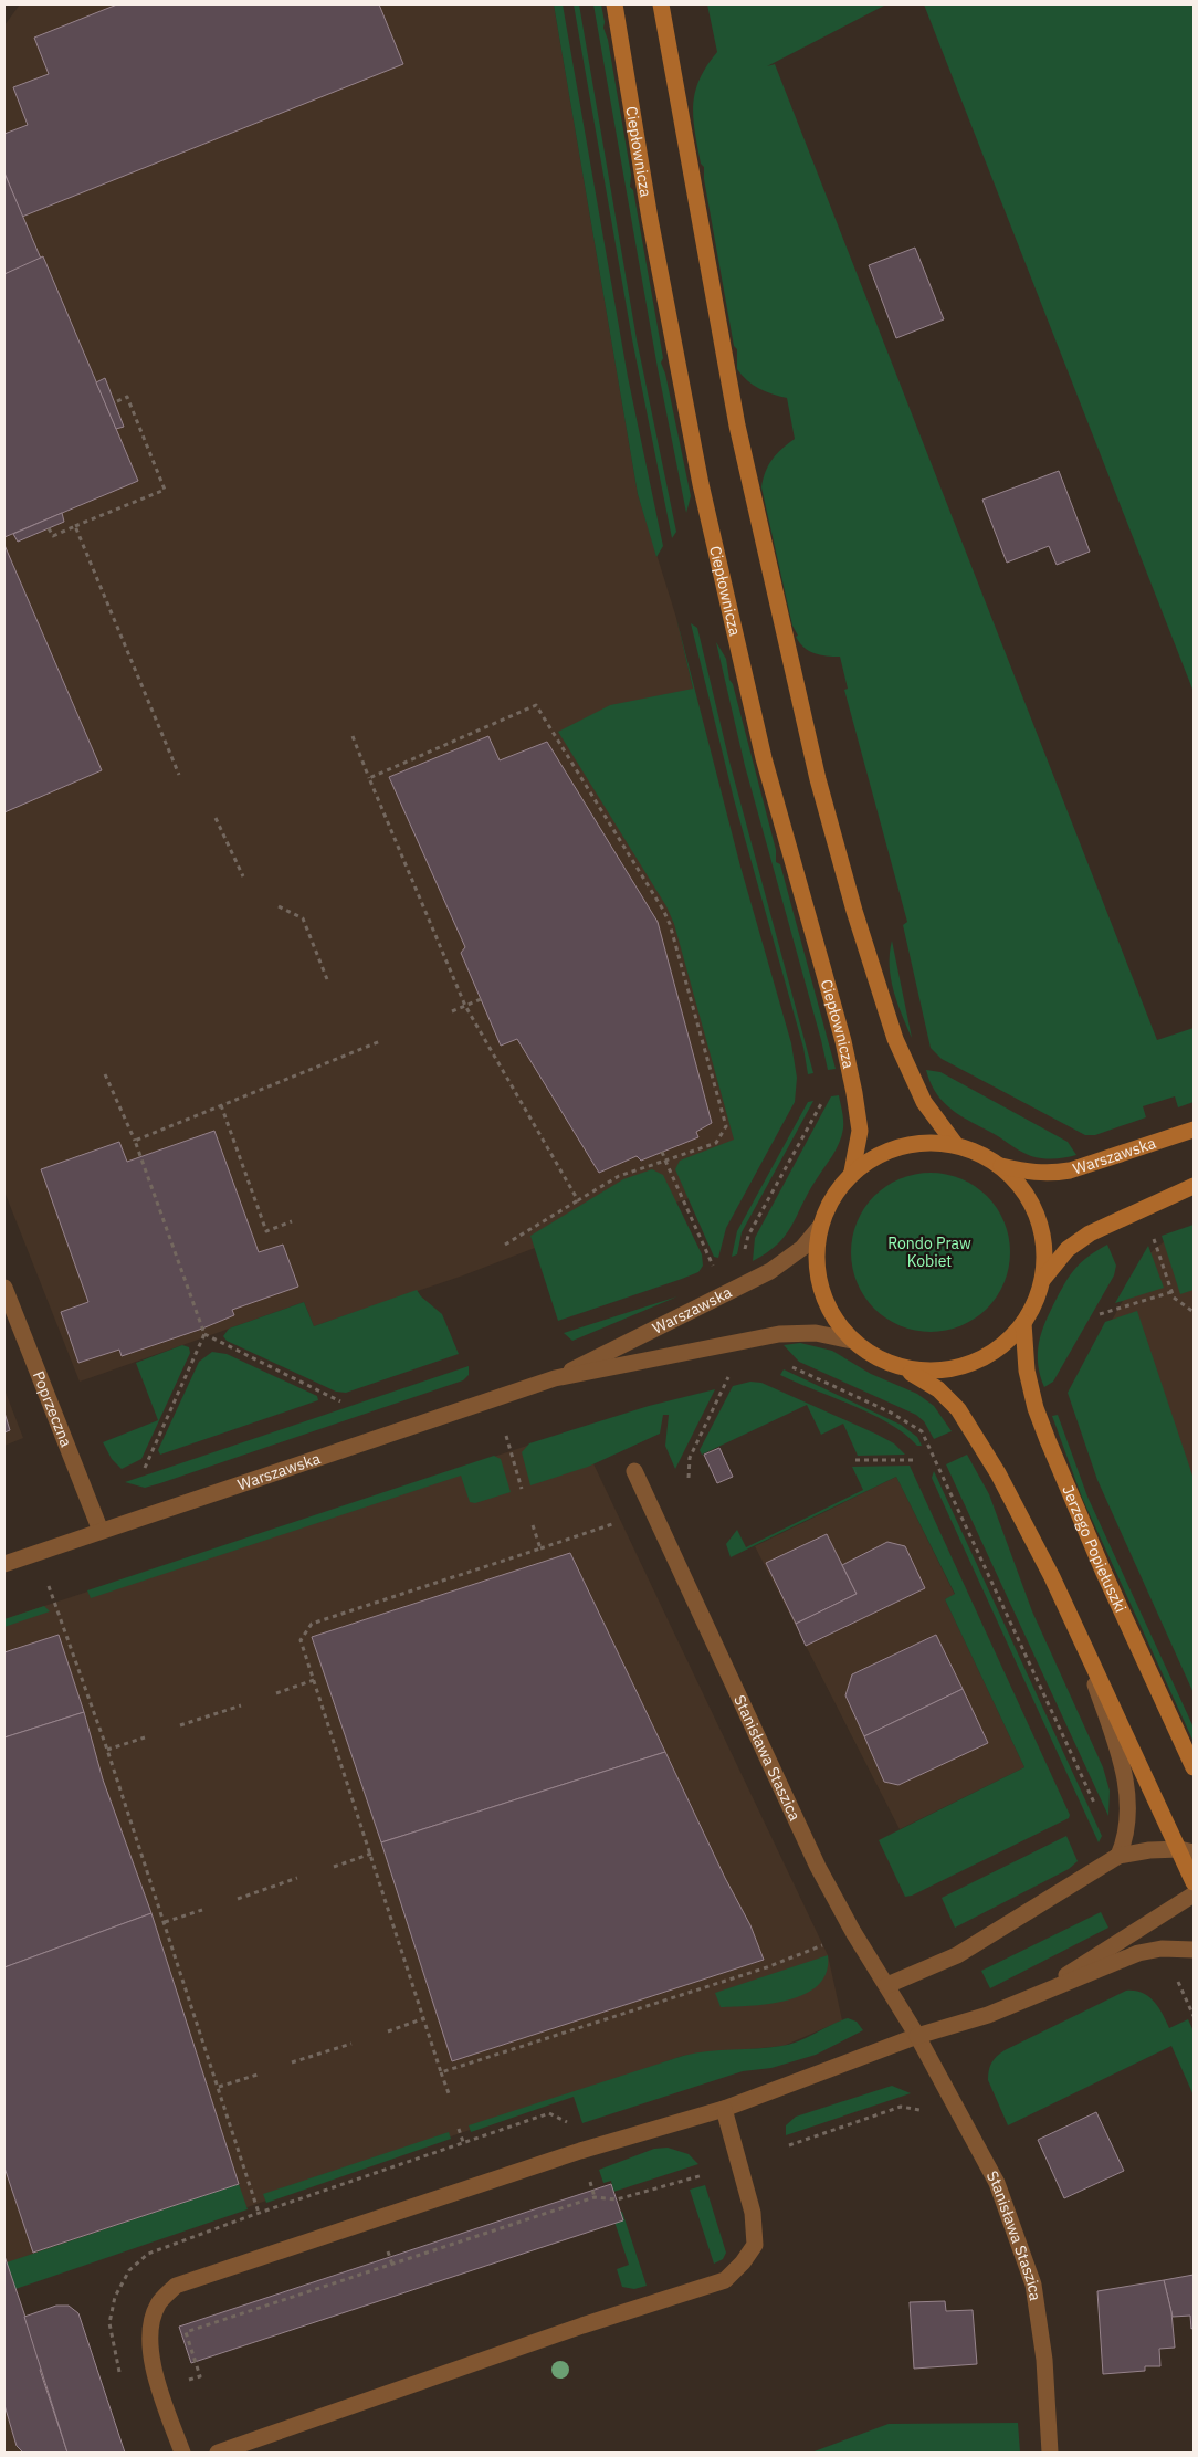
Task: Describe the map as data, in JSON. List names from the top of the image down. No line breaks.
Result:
{"streets":{"main road":["Ciepłownicza","Warszawska","Jerzego Popiełuszki"],"street":["Poprzeczna","Stanisława Staszica"]},"crossings":[["Warszawska","Poprzeczna"]],"parks":["Rondo Praw Kobiet"]}
